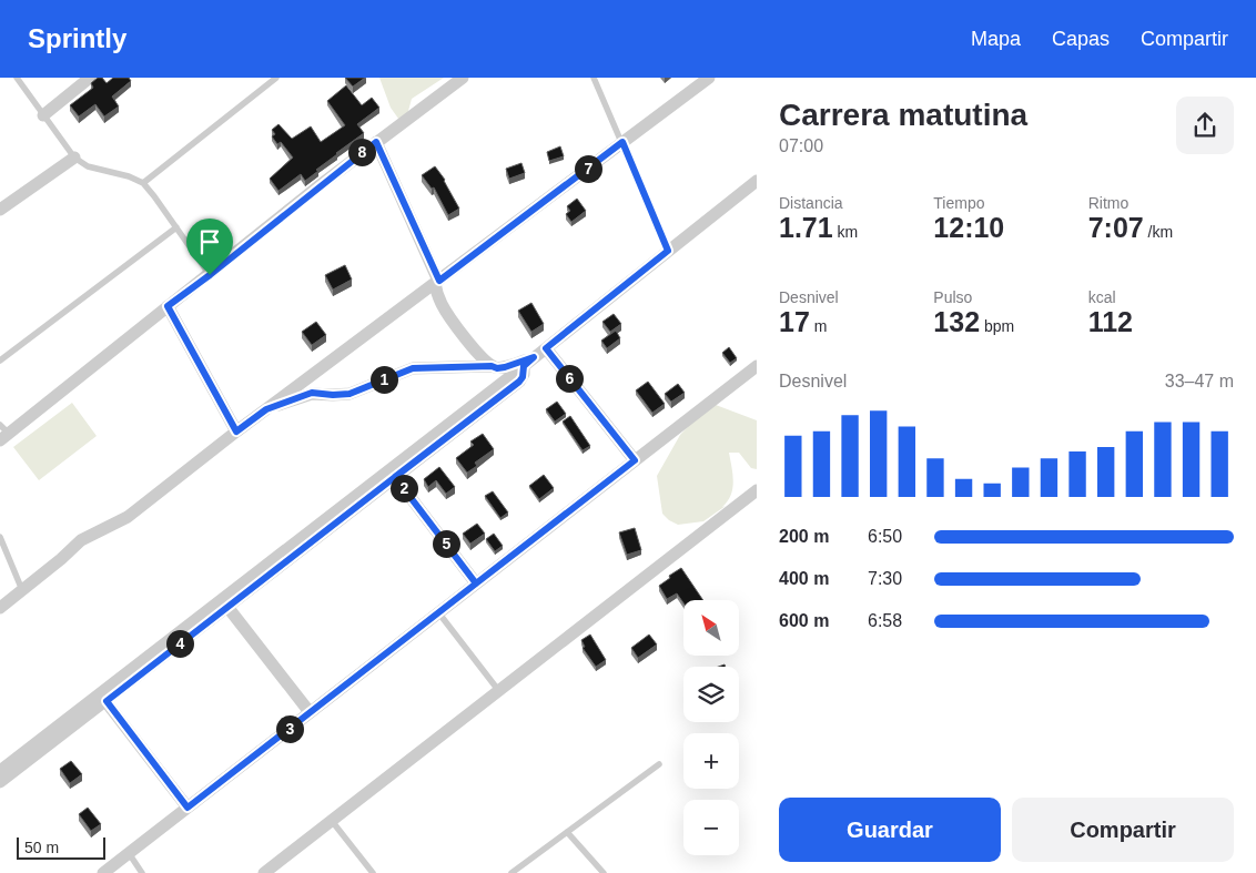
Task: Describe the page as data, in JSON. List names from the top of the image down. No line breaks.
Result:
{"scale_bar":"50 m","north":"top left","page":{"header":"Sprintly","nav":["Mapa","Capas","Compartir"],"heading":["Carrera matutina","07:00"],"pins":["8","7","6","1","2","5","4","3"],"stats":[["Distancia","1.71 km"],["Tiempo","12:10"],["Ritmo","7:07 /km"],["Desnivel","17 m"],["Pulso","132 bpm"],["kcal","112"]],"chart":["Desnivel","33–47 m"],"list":[{"name":"200 m","note":"6:50"},{"name":"400 m","note":"7:30"},{"name":"600 m","note":"6:58"}],"map_buttons":["+","−"],"buttons":["Guardar","Compartir"],"scale":"50 m"}}
